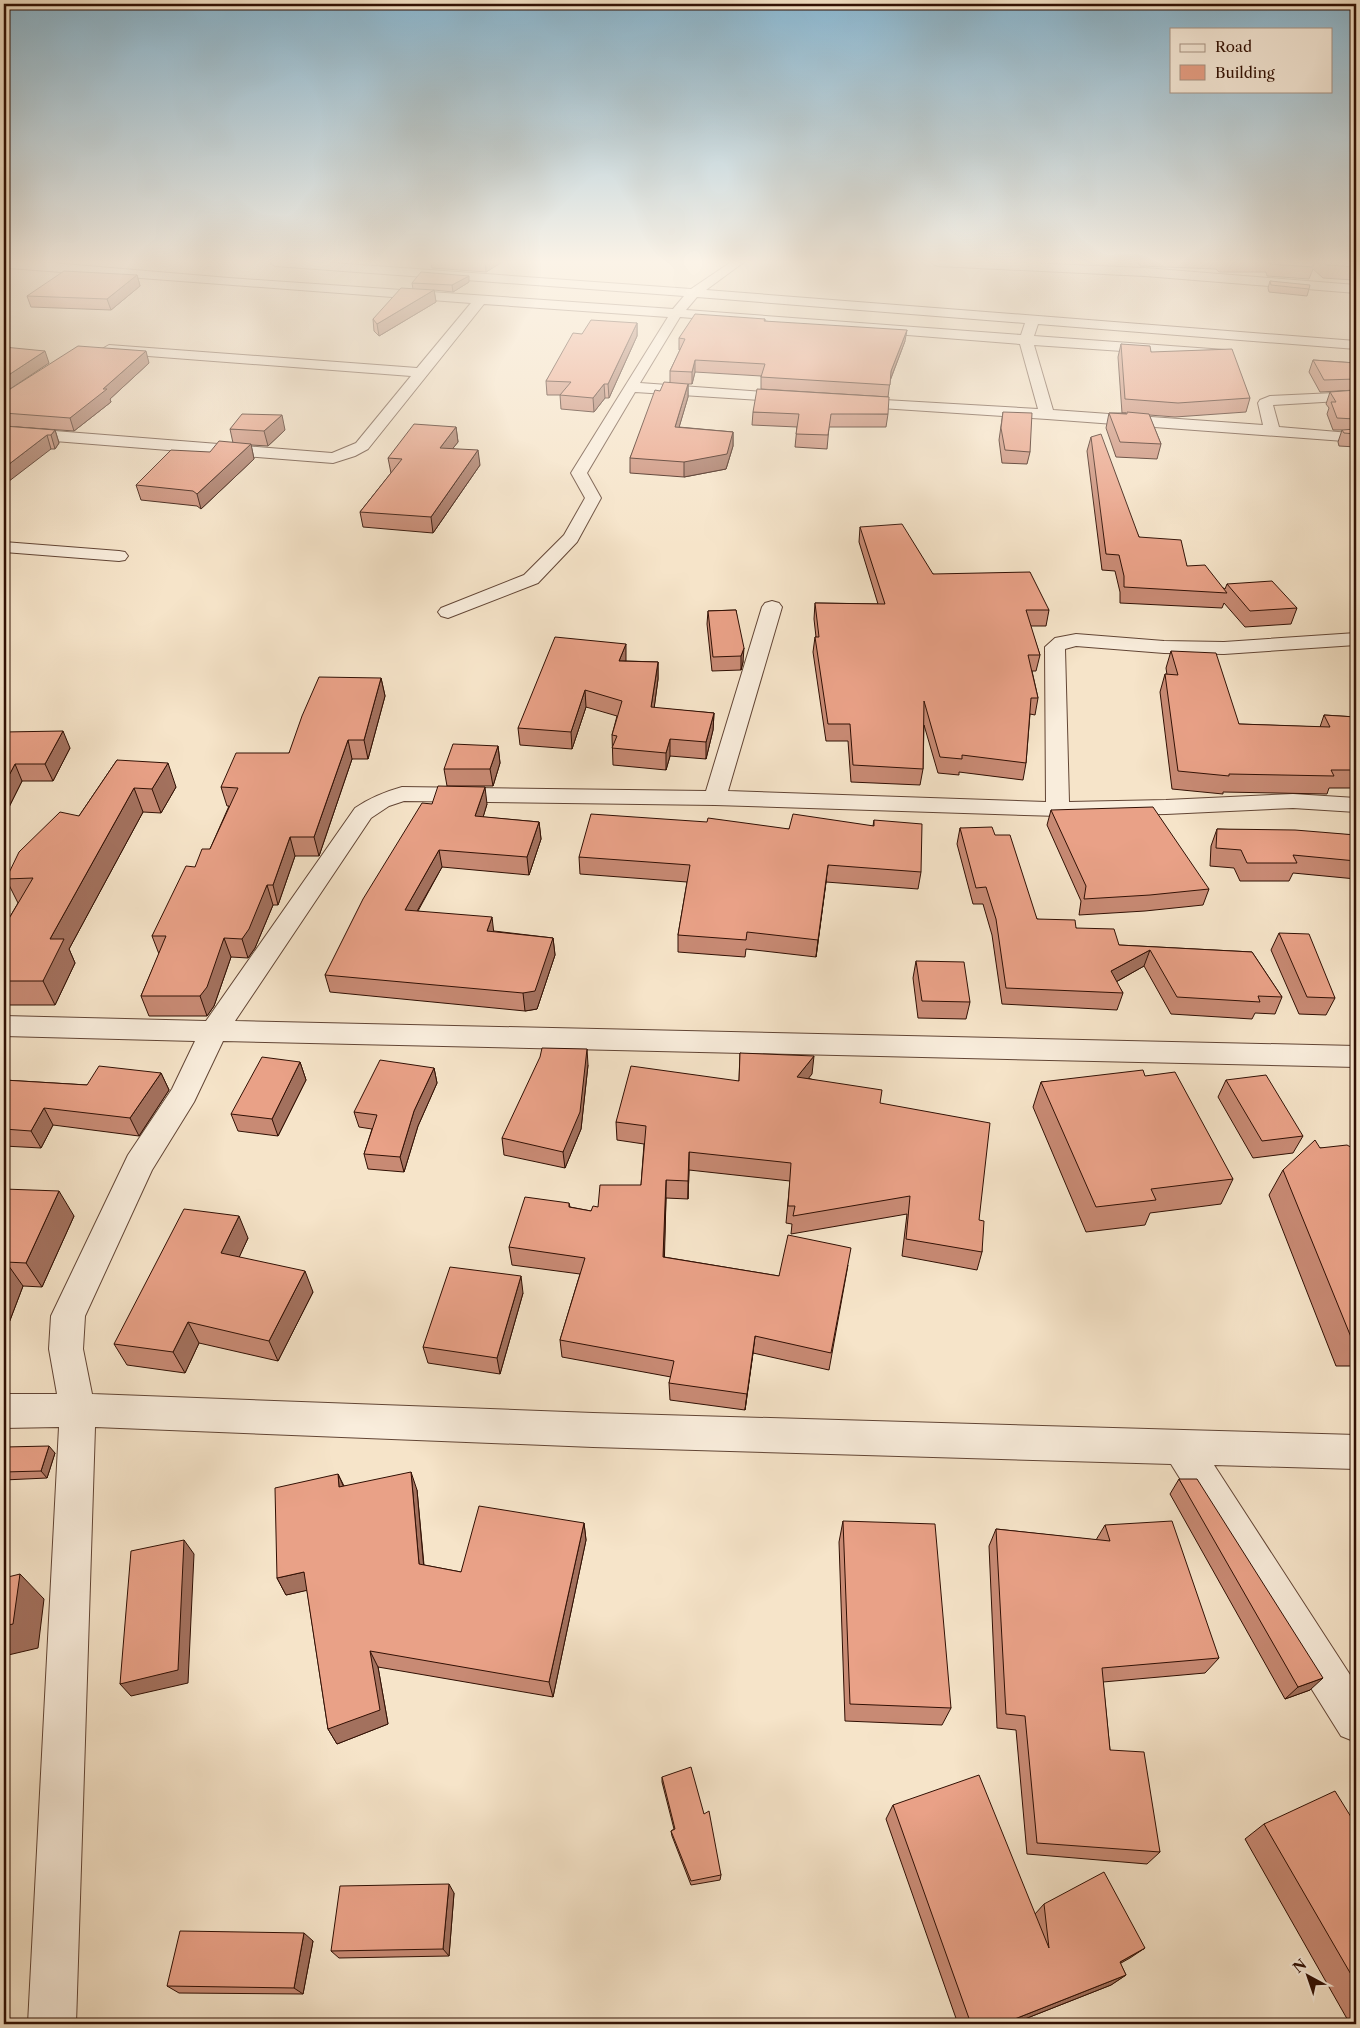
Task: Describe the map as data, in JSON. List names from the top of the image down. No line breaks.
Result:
{"legend":["Road","Building"],"north":"top left"}
